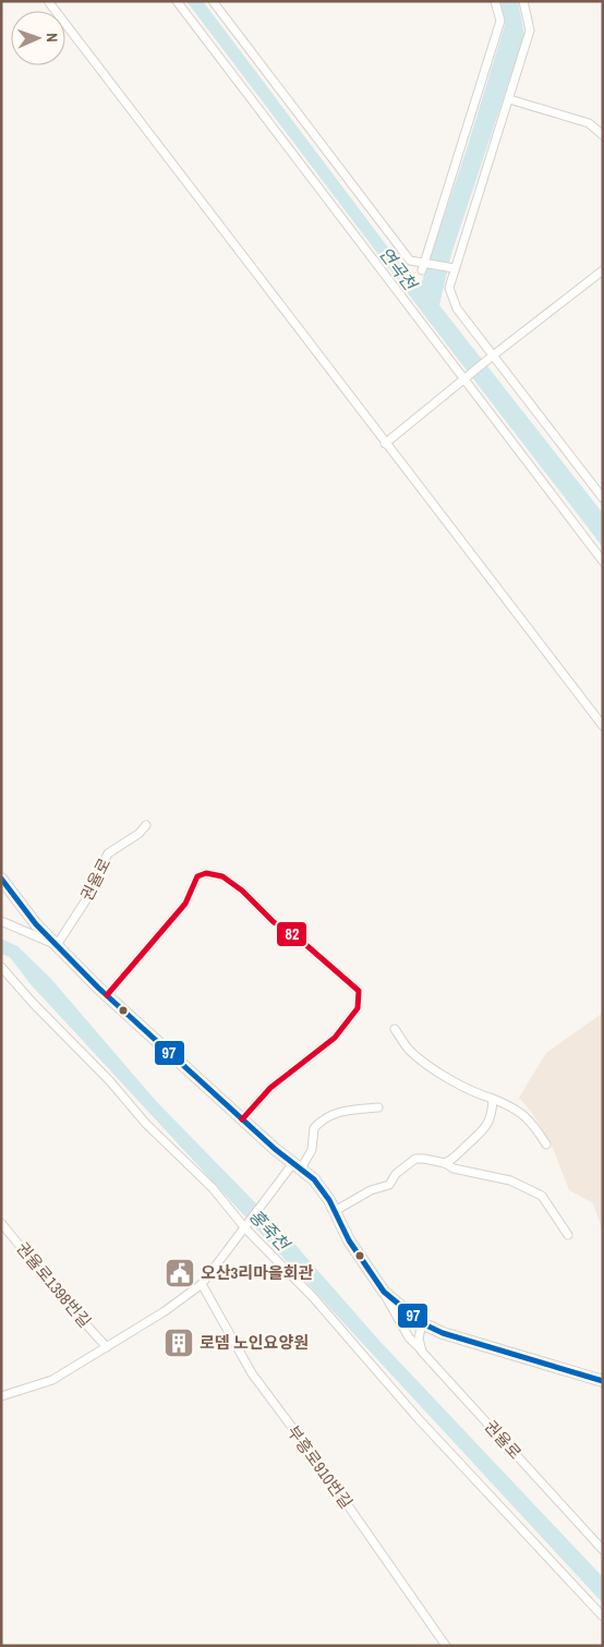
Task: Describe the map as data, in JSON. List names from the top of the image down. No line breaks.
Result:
{"streets":{"street":["권율로","권율로1398번길","부흥로910번길"]},"water":["연곡천","홍죽천"],"places":{"public building":["오산3리마을회관"],"building":["로뎀 노인요양원"]},"lines":["transit line 82","transit line 97"],"north":"right"}
